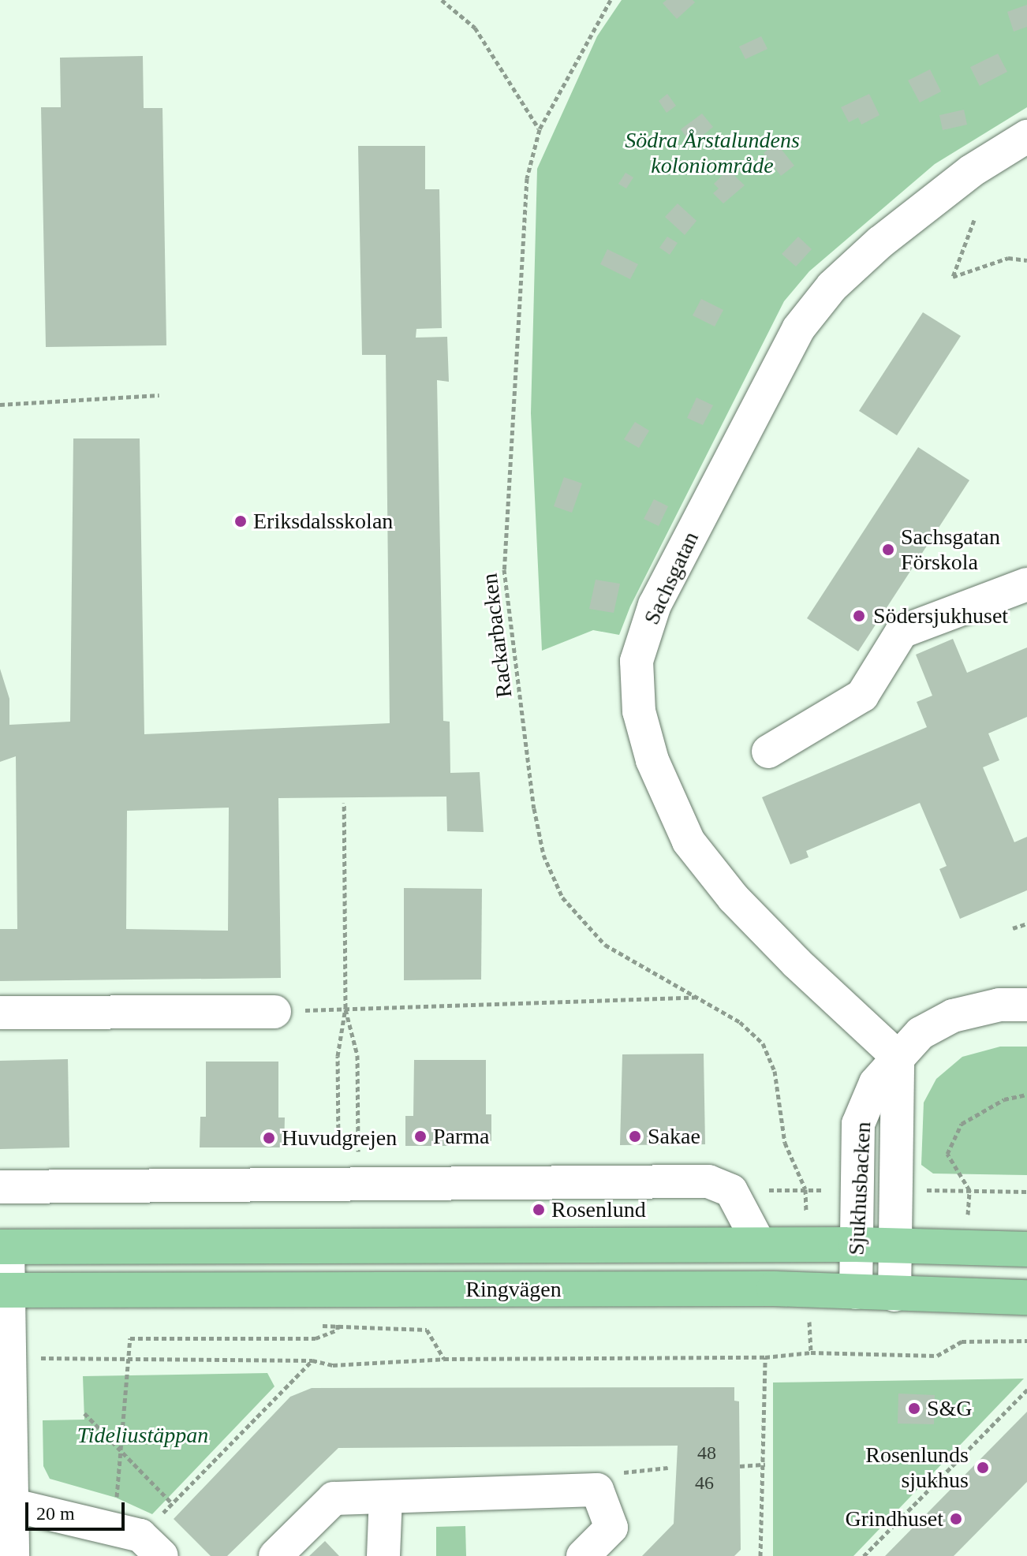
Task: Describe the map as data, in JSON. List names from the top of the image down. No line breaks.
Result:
{"streets":{"main road":["Ringvägen"],"street":["Sachsgatan","Sjukhusbacken"],"path":["Rackarbacken"]},"crossings":[["Sachsgatan","Sjukhusbacken"],["Sjukhusbacken","Ringvägen"]],"parks":["Södra Årstalundens koloniområde","Tideliustäppan"],"places":["Eriksdalsskolan","Sachsgatan Förskola","Södersjukhuset","Parma","Sakae","Huvudgrejen","Rosenlund","S&G","Rosenlunds sjukhus","Grindhuset"],"house_numbers":["48","46"],"scale_bar":"20 m"}
